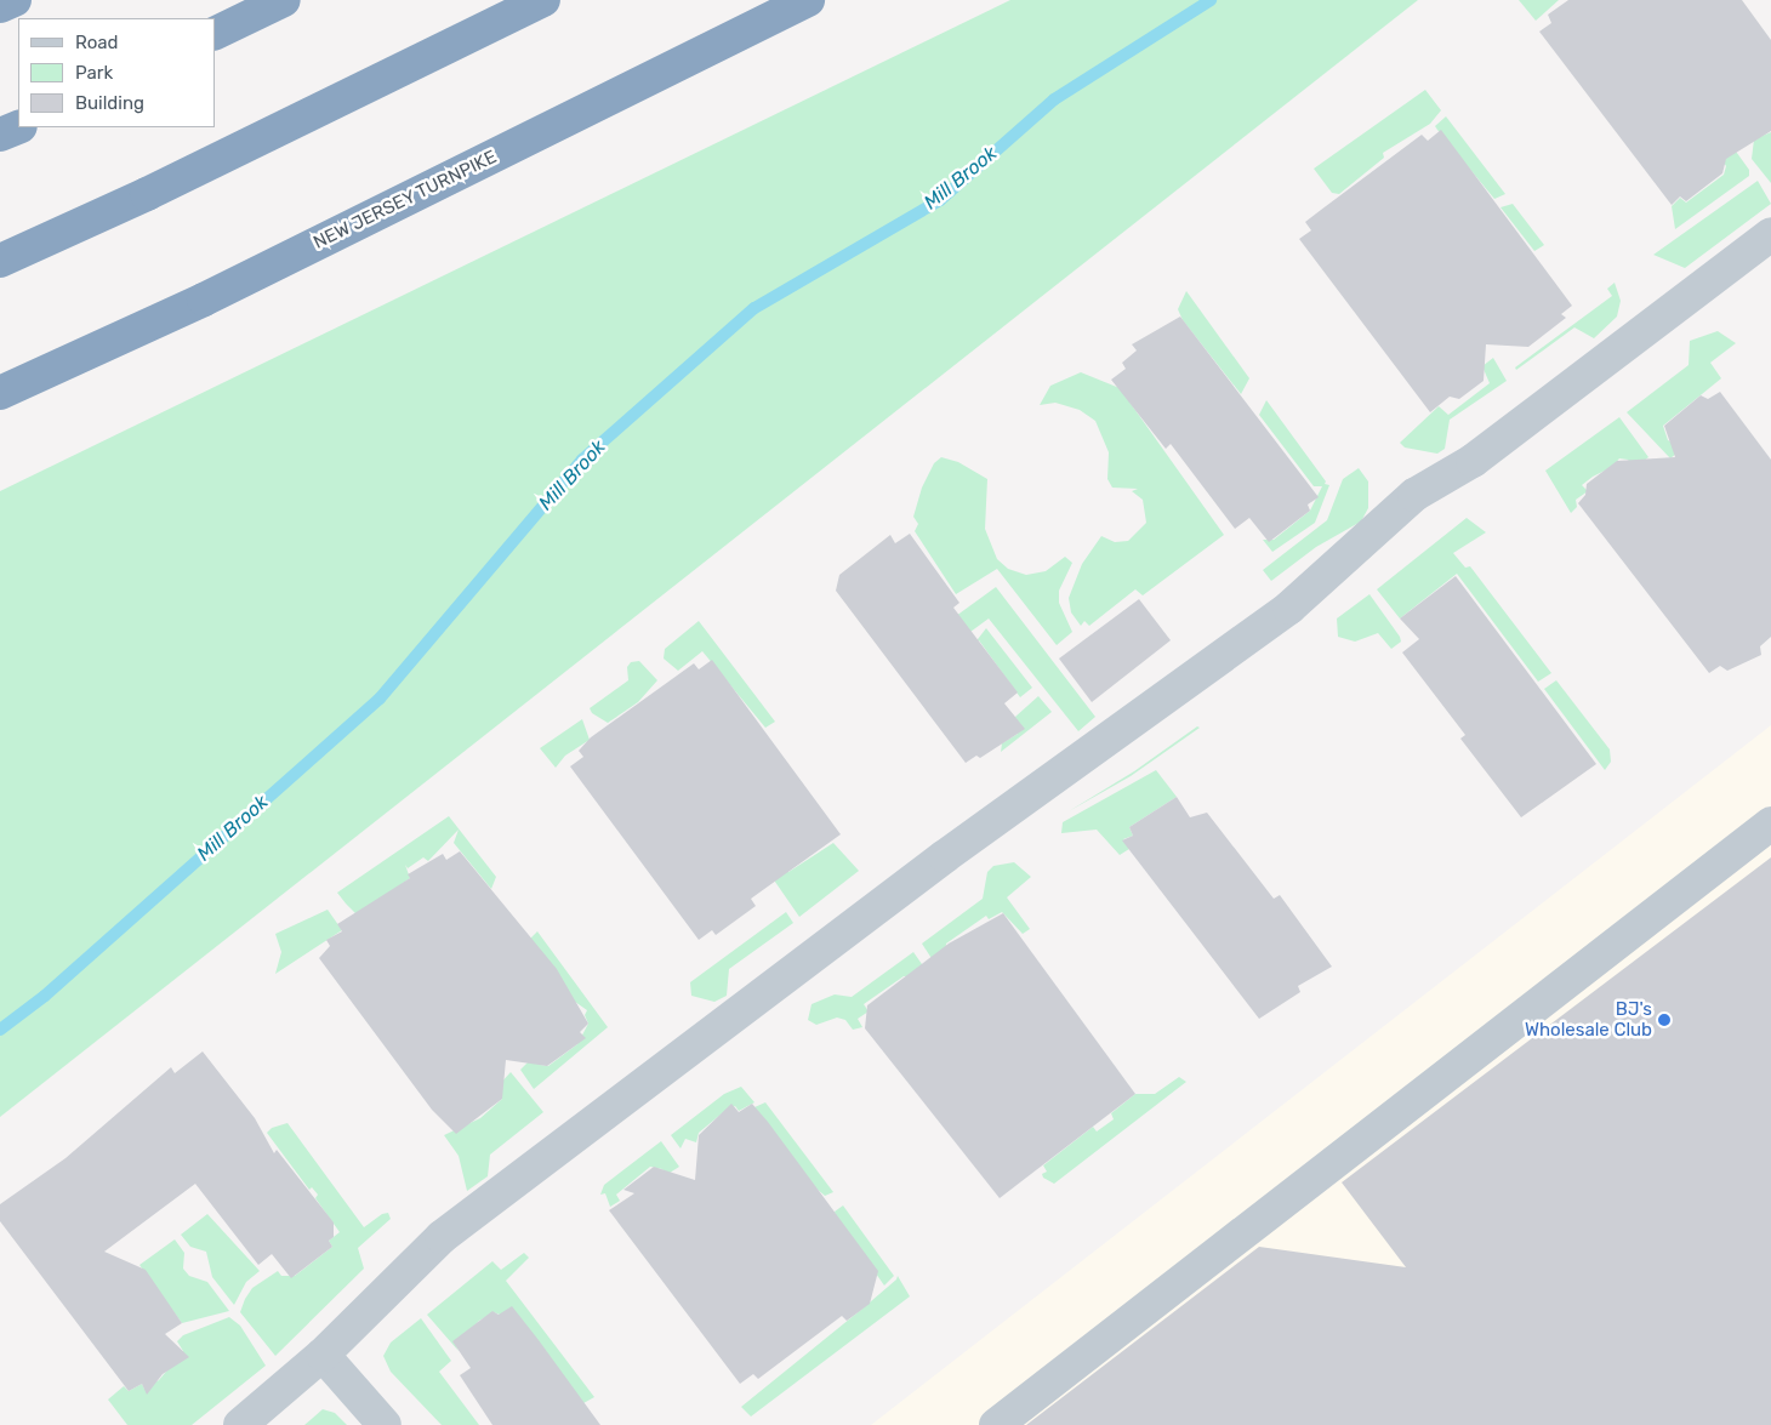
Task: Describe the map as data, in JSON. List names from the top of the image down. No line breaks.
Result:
{"streets":{"highway":["NEW JERSEY TURNPIKE"]},"water":["Mill Brook"],"places":["BJ's Wholesale Club"],"legend":["Road","Park","Building"]}
